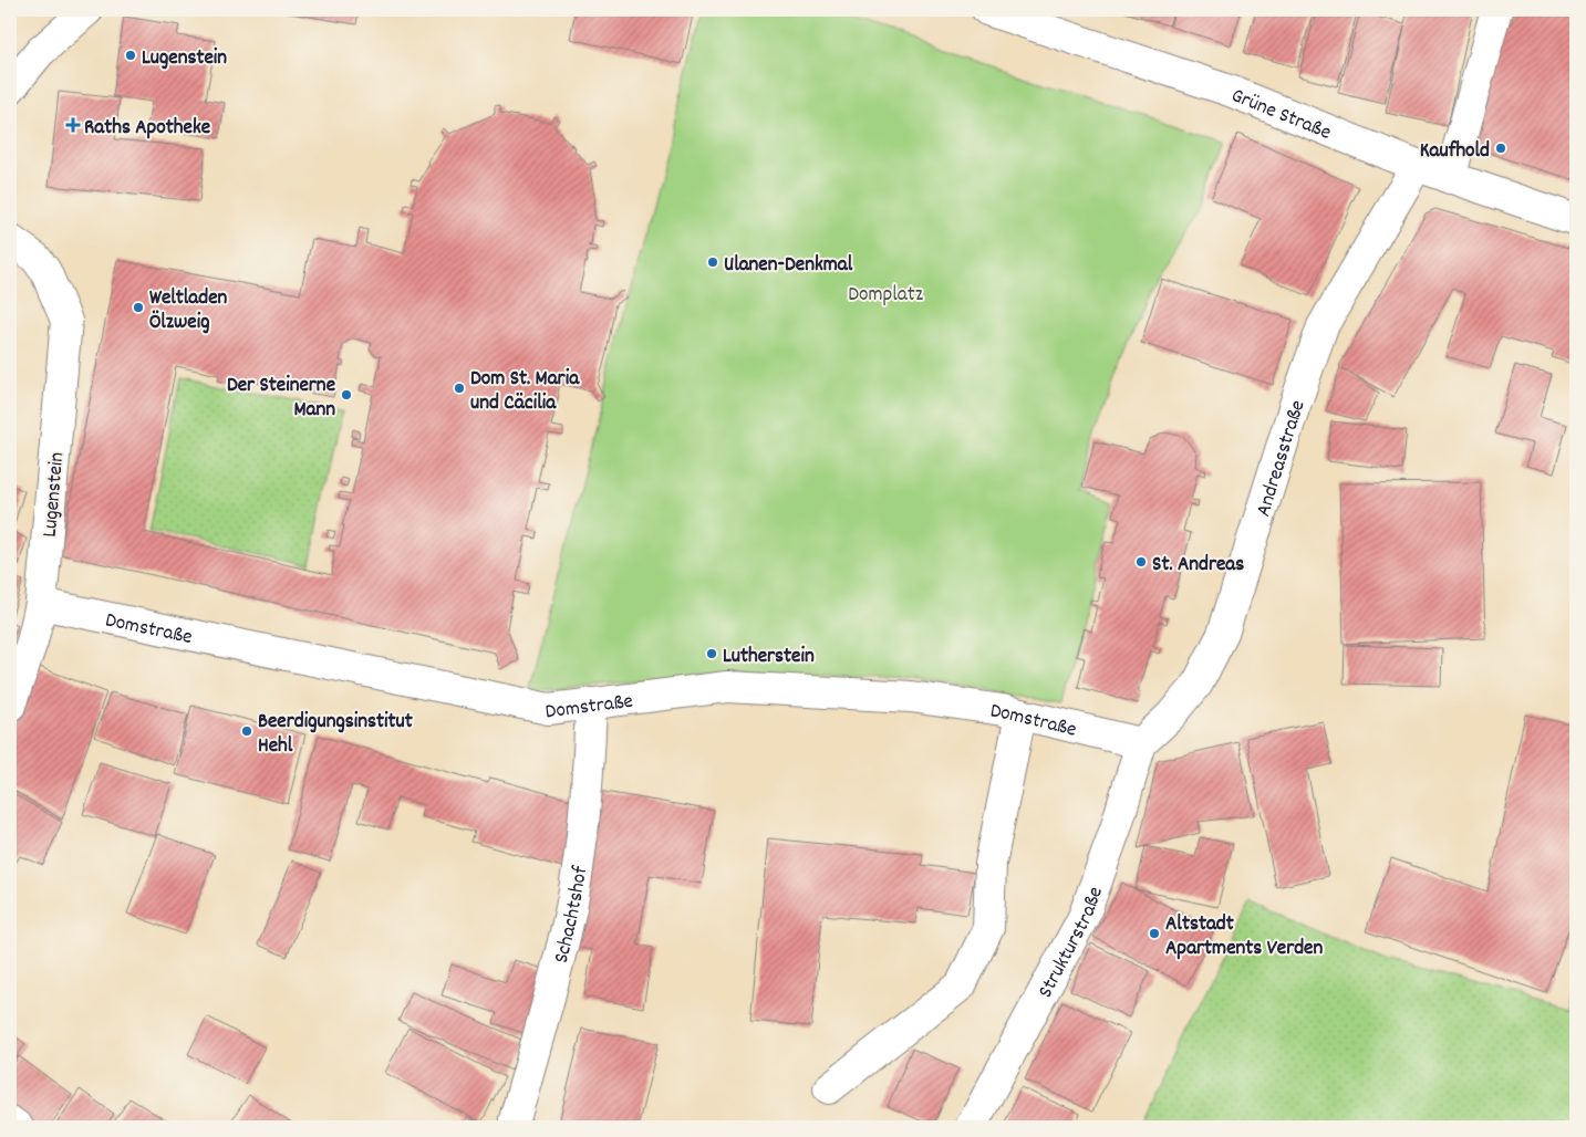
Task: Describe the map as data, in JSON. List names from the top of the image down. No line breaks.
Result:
{"streets":{"street":["Grüne Straße","Andreasstraße","Lugenstein","Domstraße","Schachtshof","Strukturstraße"]},"crossings":[["Grüne Straße","Andreasstraße"],["Andreasstraße","Domstraße"],["Andreasstraße","Strukturstraße"],["Lugenstein","Domstraße"],["Domstraße","Schachtshof"],["Domstraße","Strukturstraße"]],"parks":["Domplatz"],"places":{"other":["Lugenstein","Kaufhold","Ulanen-Denkmal","Weltladen Ölzweig","Dom St. Maria und Cäcilia","Der Steinerne Mann","St. Andreas","Lutherstein","Beerdigungsinstitut Hehl","Altstadt Apartments Verden"],"health":["Raths Apotheke"]}}
